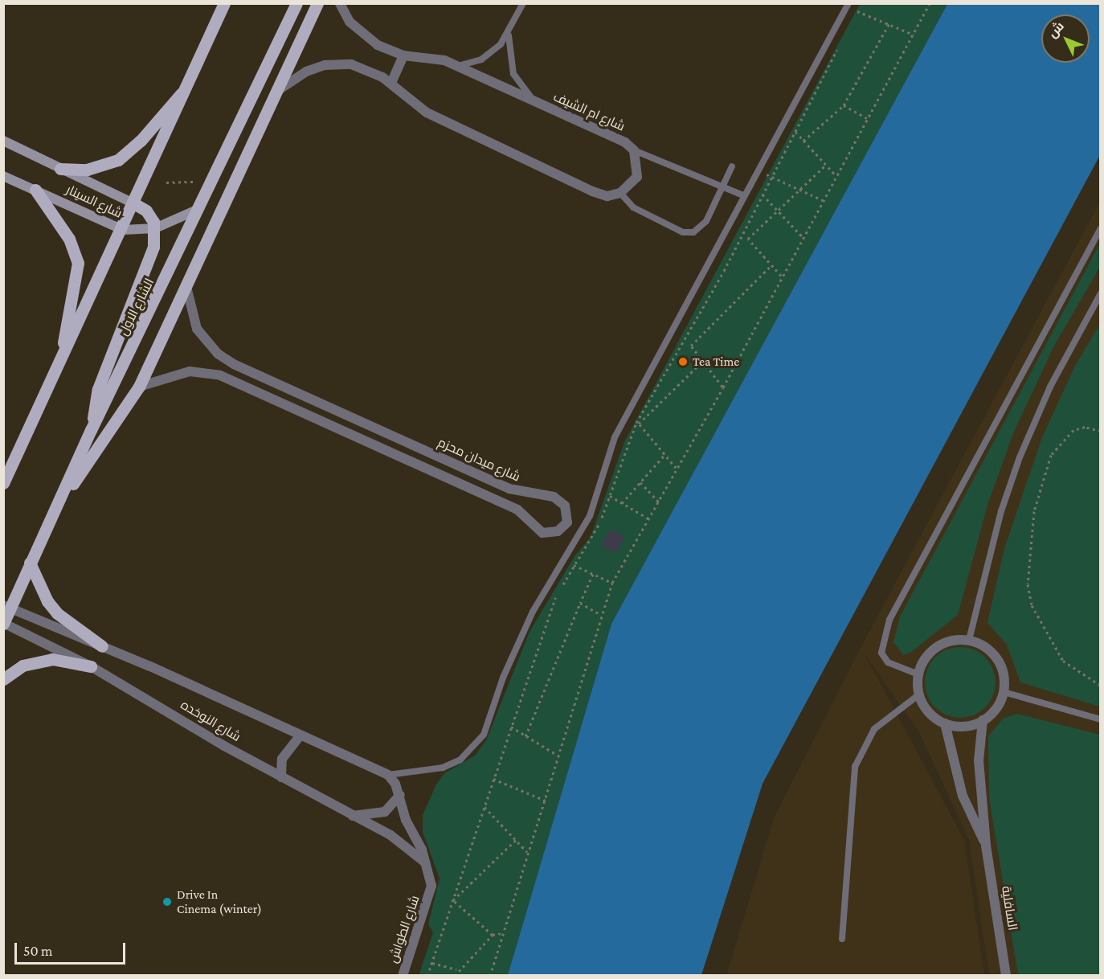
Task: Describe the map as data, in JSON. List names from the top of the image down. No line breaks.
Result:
{"streets":{"main road":["الشارع الاول"],"street":["شارع ام الشيف","شارع السينار","شارع ميدان محزم","شارع النوخده","السافلية","شارع الطواش"]},"crossings":[["شارع السينار","الشارع الاول"],["الشارع الاول","شارع النوخده"],["شارع النوخده","شارع الطواش"]],"places":["Tea Time","Drive In Cinema (winter)"],"scale_bar":"50 m","north":"top left"}
